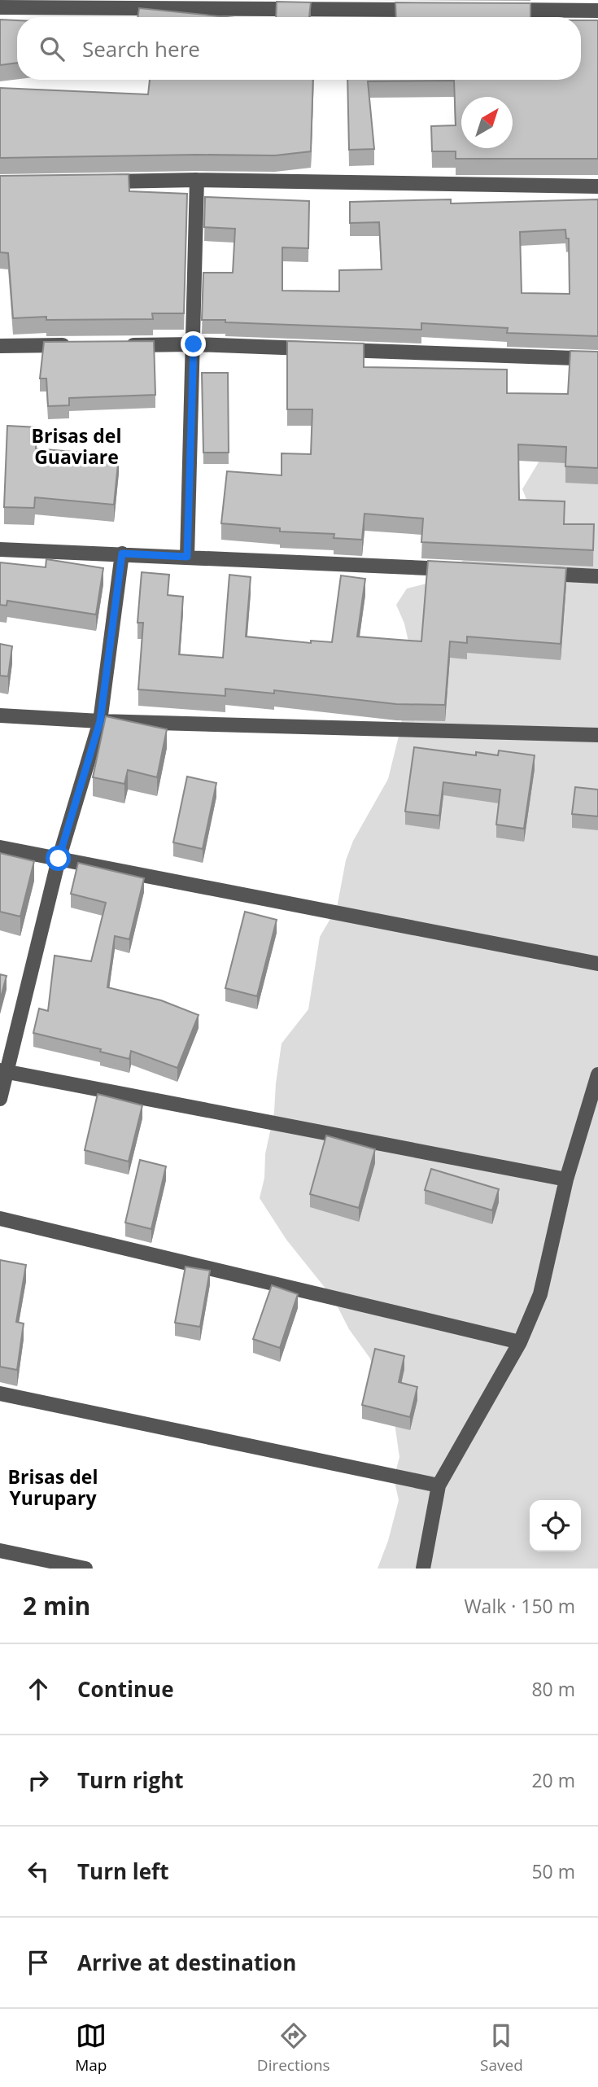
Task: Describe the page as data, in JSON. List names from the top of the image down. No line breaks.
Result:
{"districts":["Brisas del Guaviare","Brisas del Yurupary"],"north":"top right","page":{"search":"Search here","heading":["2 min","Walk · 150 m"],"list":[["Continue","80 m"],["Turn right","20 m"],["Turn left","50 m"],"Arrive at destination"],"nav":["Map","Directions","Saved"]}}
